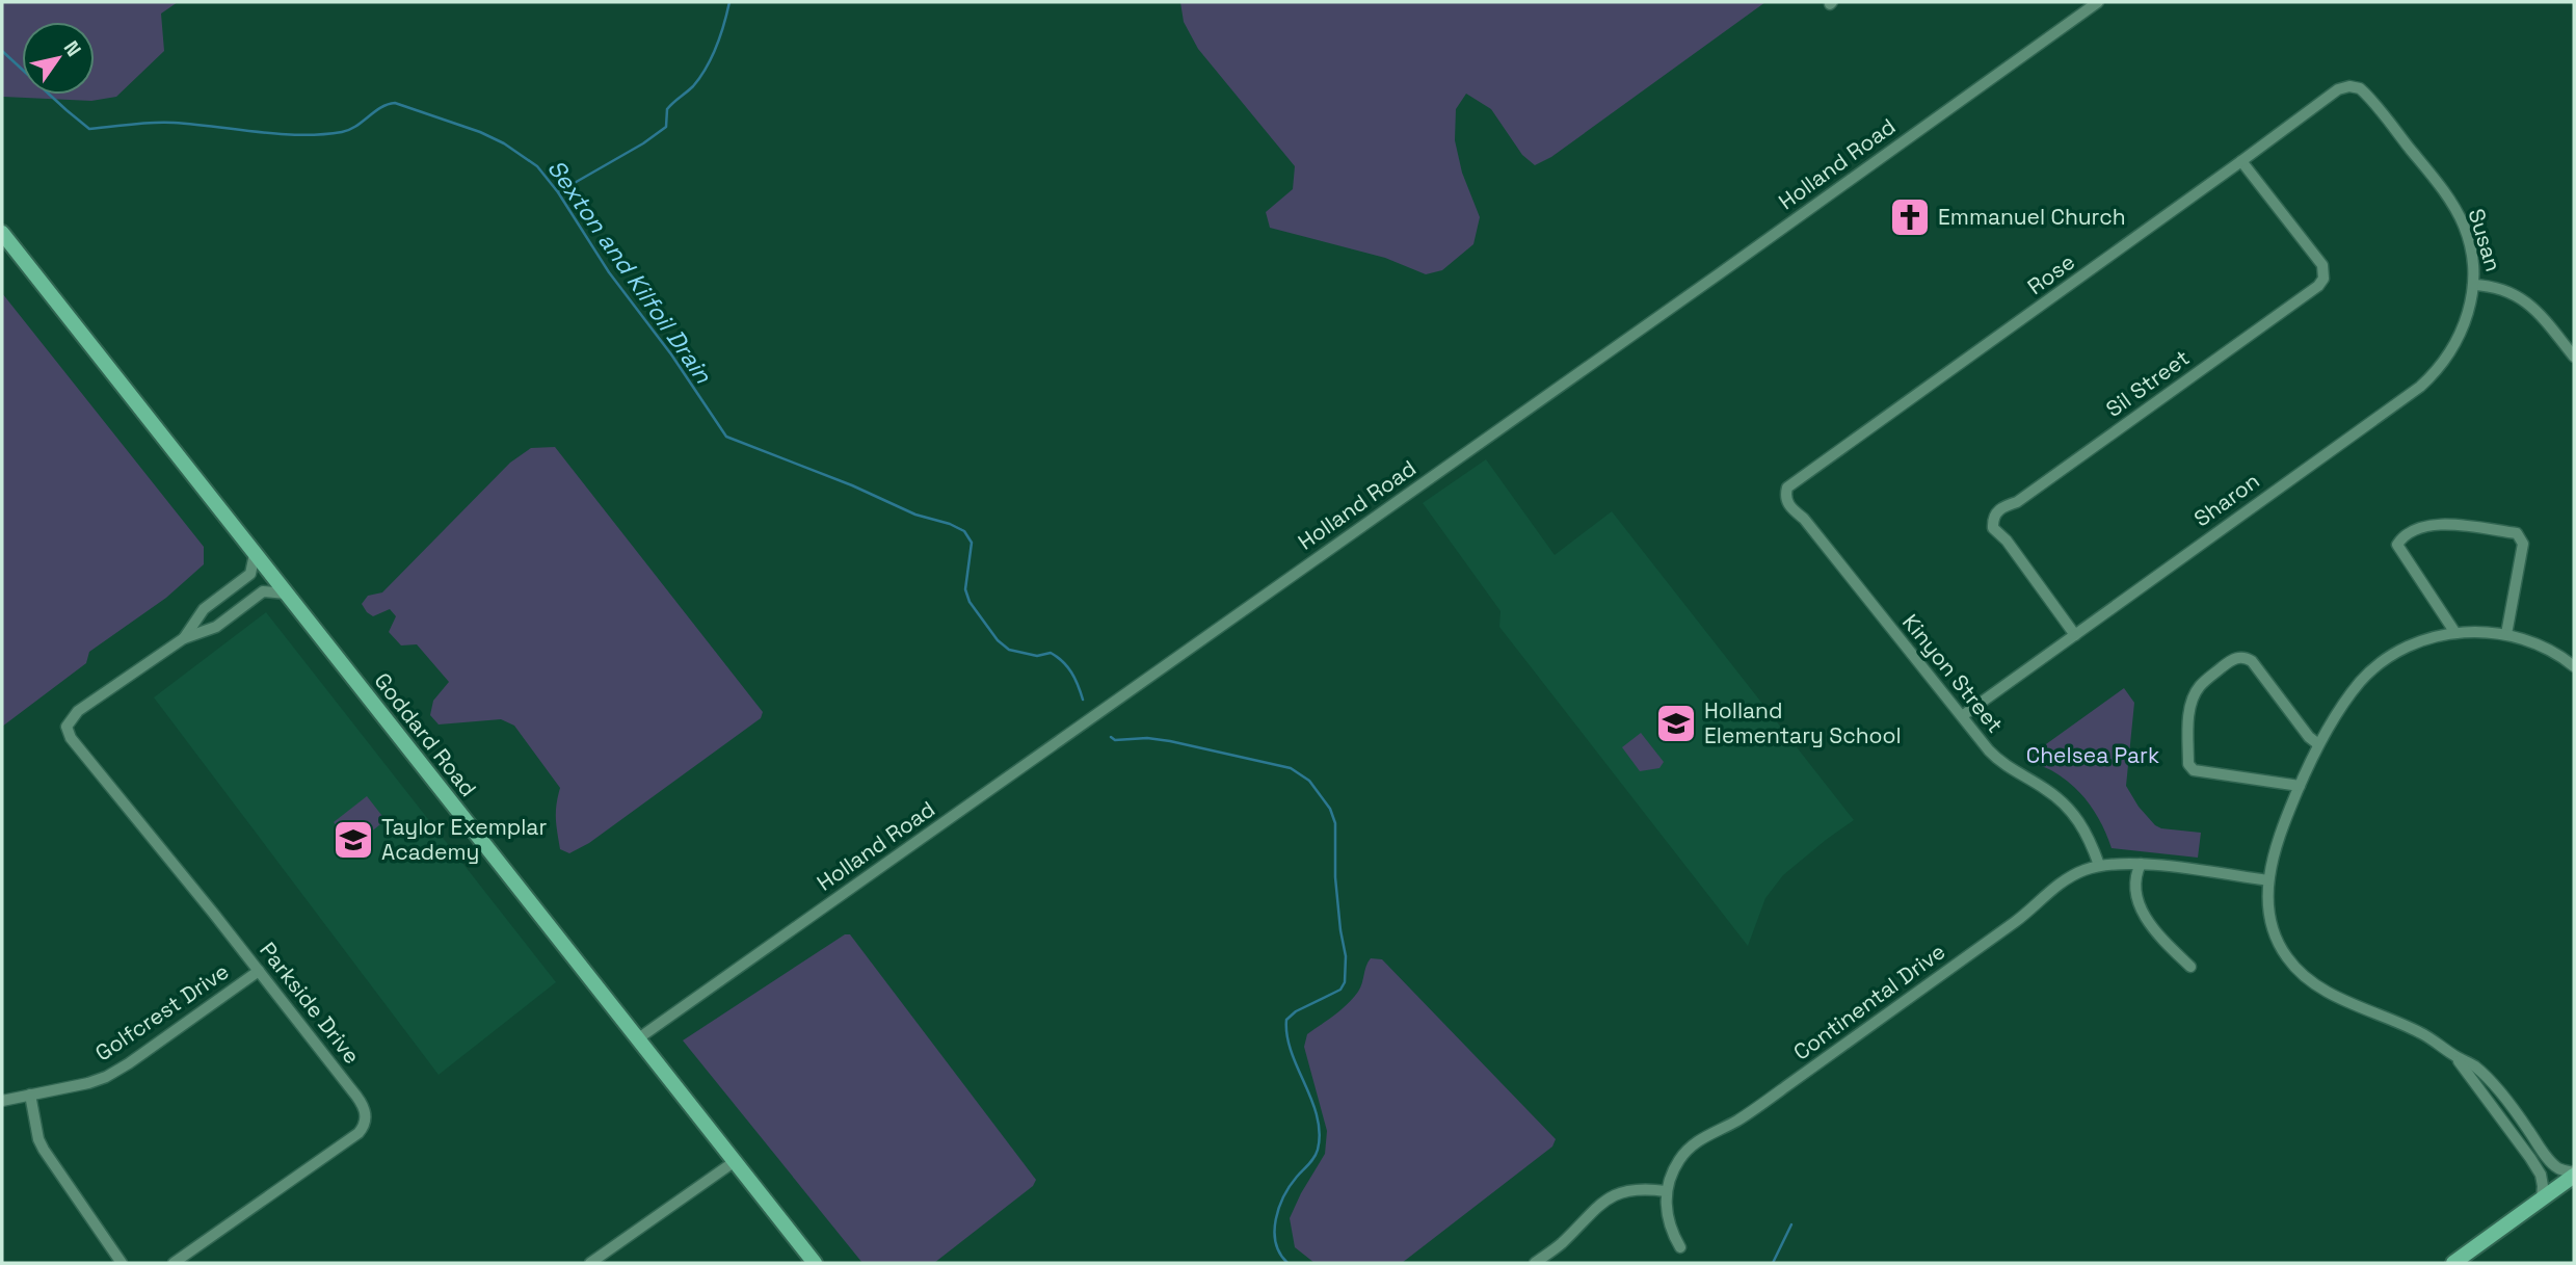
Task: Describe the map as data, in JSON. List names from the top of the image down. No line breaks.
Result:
{"streets":{"main road":["Goddard Road"],"street":["Holland Road","Susan","Rose","Sil Street","Sharon","Kinyon Street","Continental Drive","Parkside Drive","Golfcrest Drive"]},"crossings":[["Holland Road","Goddard Road"],["Susan","Rose"],["Susan","Sharon"],["Rose","Sil Street"],["Rose","Kinyon Street"],["Sil Street","Sharon"],["Sharon","Kinyon Street"],["Kinyon Street","Continental Drive"],["Parkside Drive","Golfcrest Drive"]],"water":["Sexton and Kilfoil Drain"],"parks":["Chelsea Park"],"places":{"church":["Emmanuel Church"],"school or university":["Holland Elementary School","Taylor Exemplar Academy"]},"north":"top right"}
